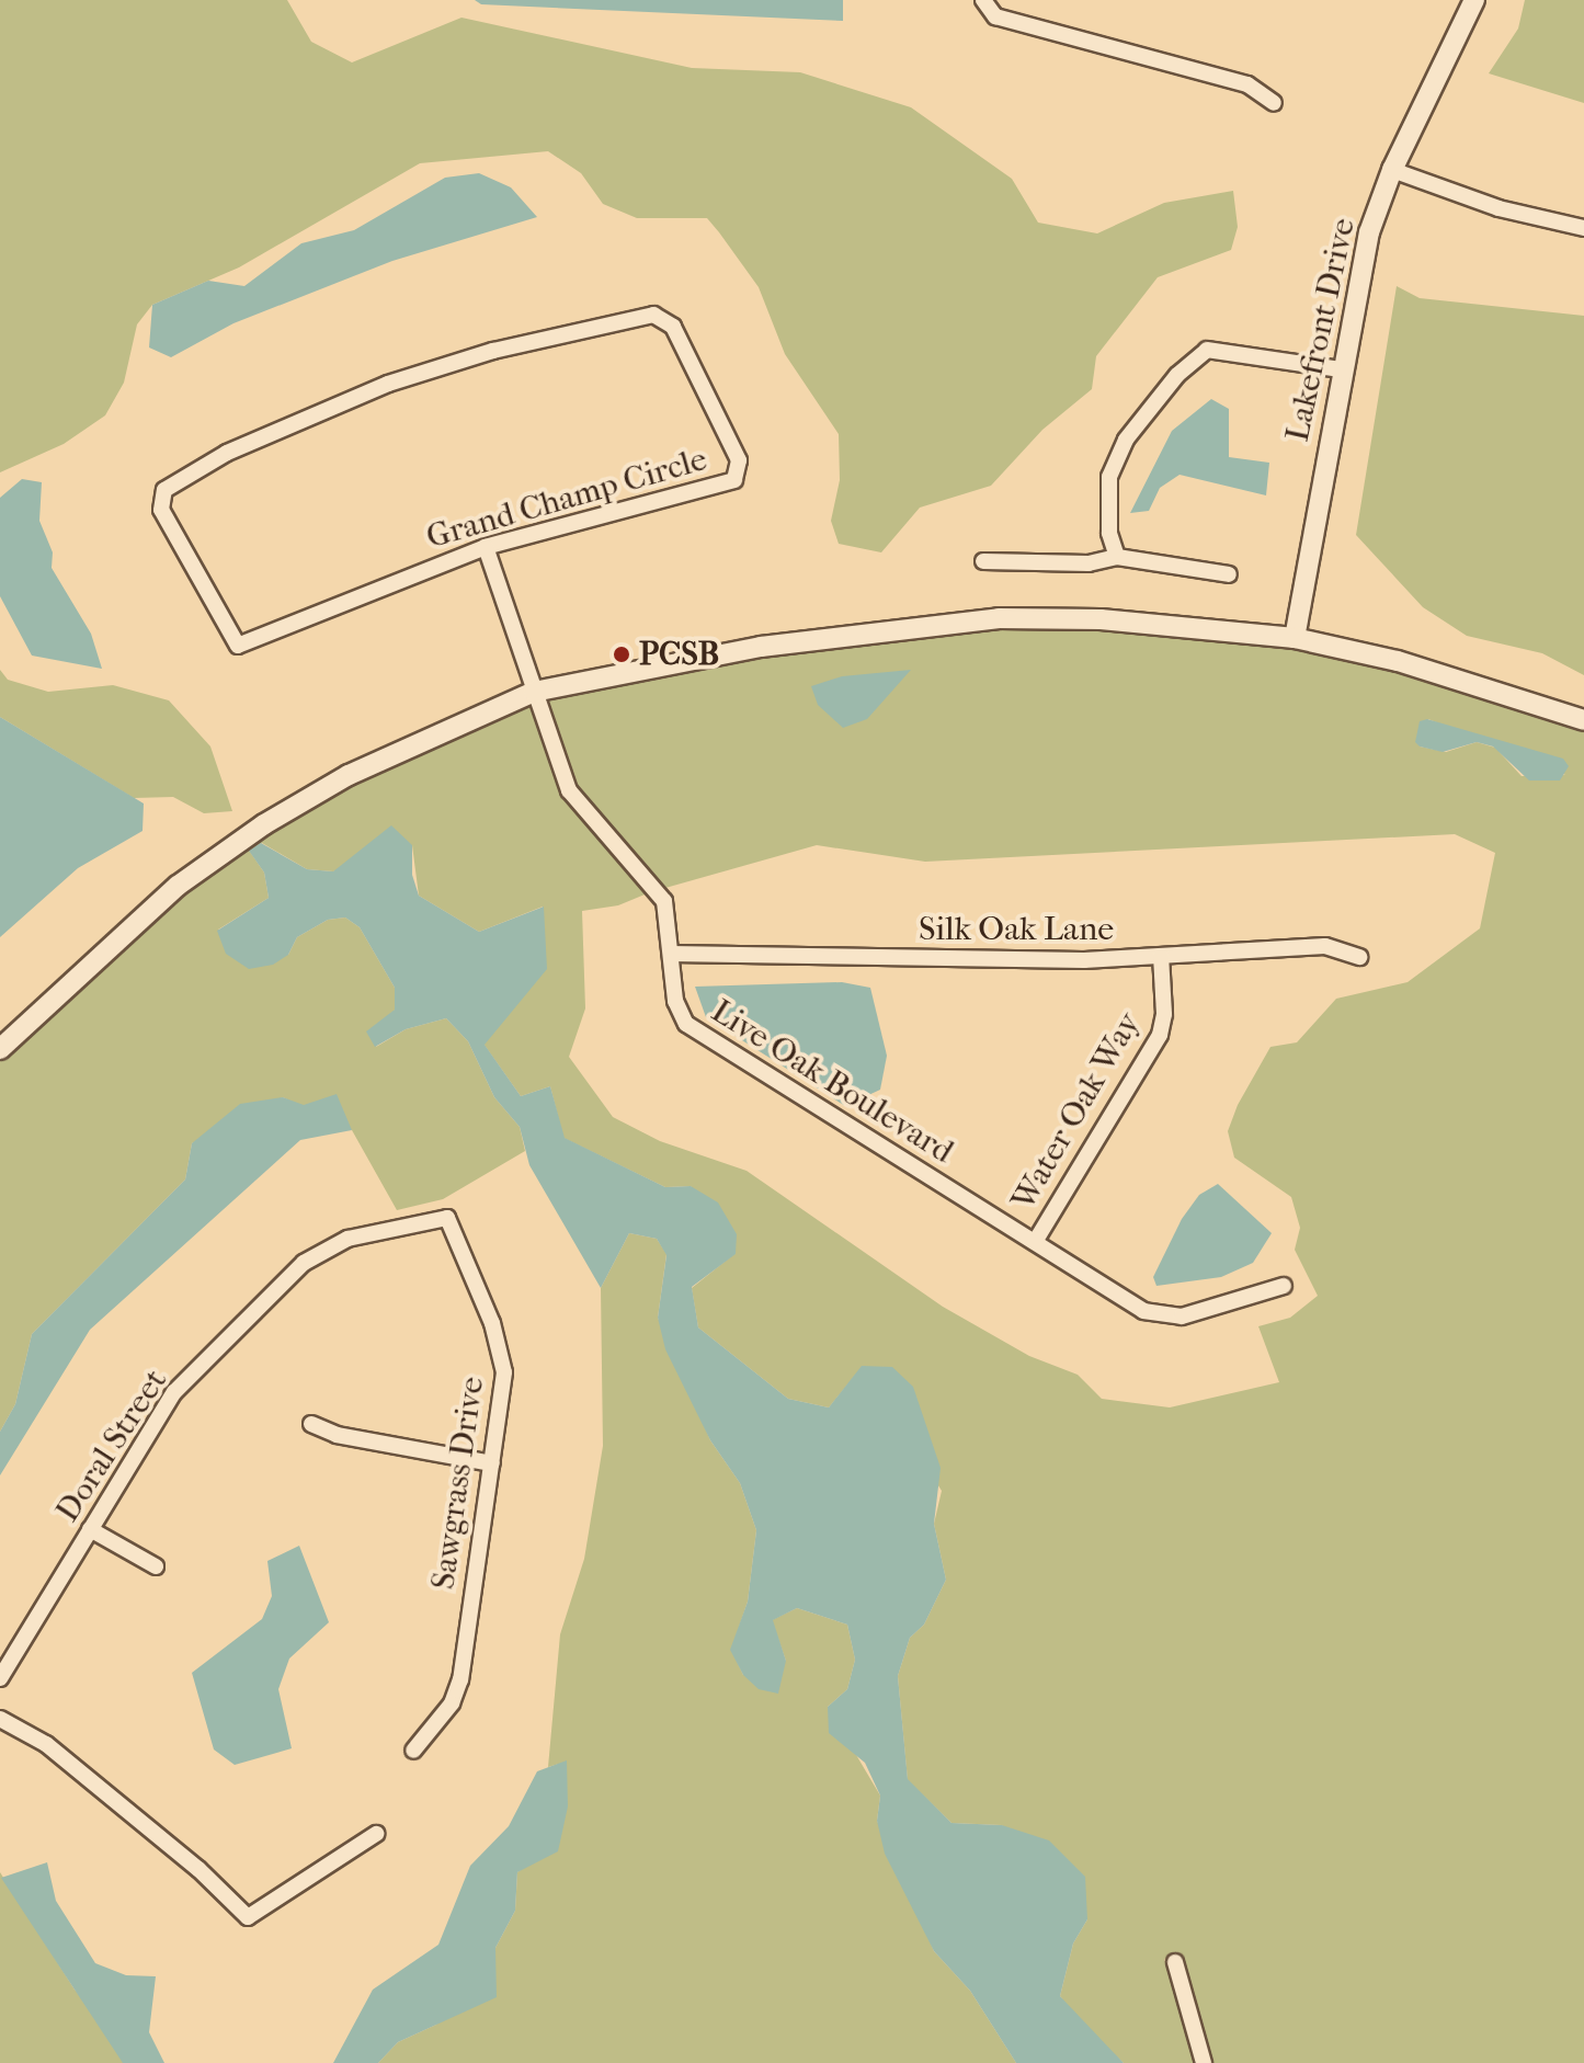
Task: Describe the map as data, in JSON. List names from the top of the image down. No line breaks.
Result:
{"streets":{"street":["Lakefront Drive","Grand Champ Circle","Silk Oak Lane","Live Oak Boulevard","Water Oak Way","Doral Street","Sawgrass Drive"]},"crossings":[["Grand Champ Circle","Live Oak Boulevard"],["Silk Oak Lane","Live Oak Boulevard"],["Silk Oak Lane","Water Oak Way"],["Live Oak Boulevard","Water Oak Way"],["Doral Street","Sawgrass Drive"]],"places":["PCSB"]}
